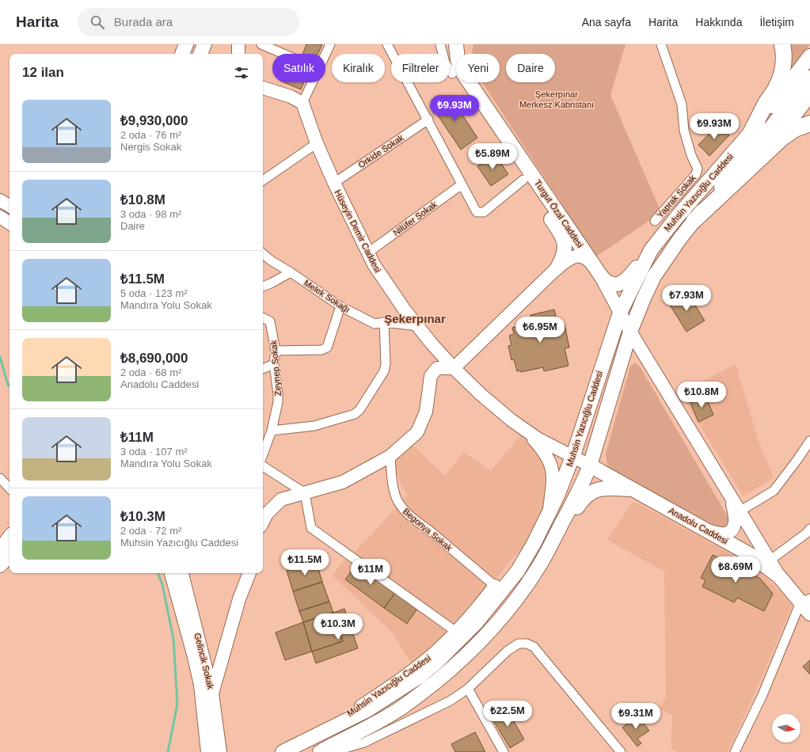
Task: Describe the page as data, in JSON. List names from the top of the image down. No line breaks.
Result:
{"streets":{"main road":["Muhsin Yazıcığlu Caddesi","Turgut Özal Caddesi","Anadolu Caddesi"],"street":["Orkide Sokak","Yaprak Sokak","Nilüfer Sokak","Hüseyin Demir Caddesi","Melek Sokağı","Zeynep Sokak","Begonya Sokak","Gelincik Sokak"]},"crossings":[["Orkide Sokak","Hüseyin Demir Caddesi"],["Muhsin Yazıcığlu Caddesi","Turgut Özal Caddesi"],["Muhsin Yazıcığlu Caddesi","Hüseyin Demir Caddesi"],["Muhsin Yazıcığlu Caddesi","Anadolu Caddesi"],["Muhsin Yazıcığlu Caddesi","Begonya Sokak"],["Nilüfer Sokak","Hüseyin Demir Caddesi"],["Hüseyin Demir Caddesi","Melek Sokağı"],["Hüseyin Demir Caddesi","Anadolu Caddesi"]],"districts":["Şekerpınar"],"parks":["Şekerpınar Merkesz Kabristanı"],"north":"right","page":{"header":"Harita","search":"Burada ara","nav":["Ana sayfa","Harita","Hakkında","İletişim"],"chip":["Satılık","Kiralık","Filtreler","Yeni","Daire"],"heading":"12 ilan","list":[{"name":"₺9,930,000","note":"2 oda · 76 m² · Nergis Sokak"},{"name":"₺10.8M","note":"3 oda · 98 m² · Daire"},{"name":"₺11.5M","note":"5 oda · 123 m² · Mandıra Yolu Sokak"},{"name":"₺8,690,000","note":"2 oda · 68 m² · Anadolu Caddesi"},{"name":"₺11M","note":"3 oda · 107 m² · Mandıra Yolu Sokak"},{"name":"₺10.3M","note":"2 oda · 72 m² · Muhsin Yazıcığlu Caddesi"}],"price":["₺9.93M","₺9.93M","₺5.89M","₺7.93M","₺6.95M","₺10.8M","₺11.5M","₺8.69M","₺11M","₺10.3M","₺22.5M","₺9.31M"]}}
